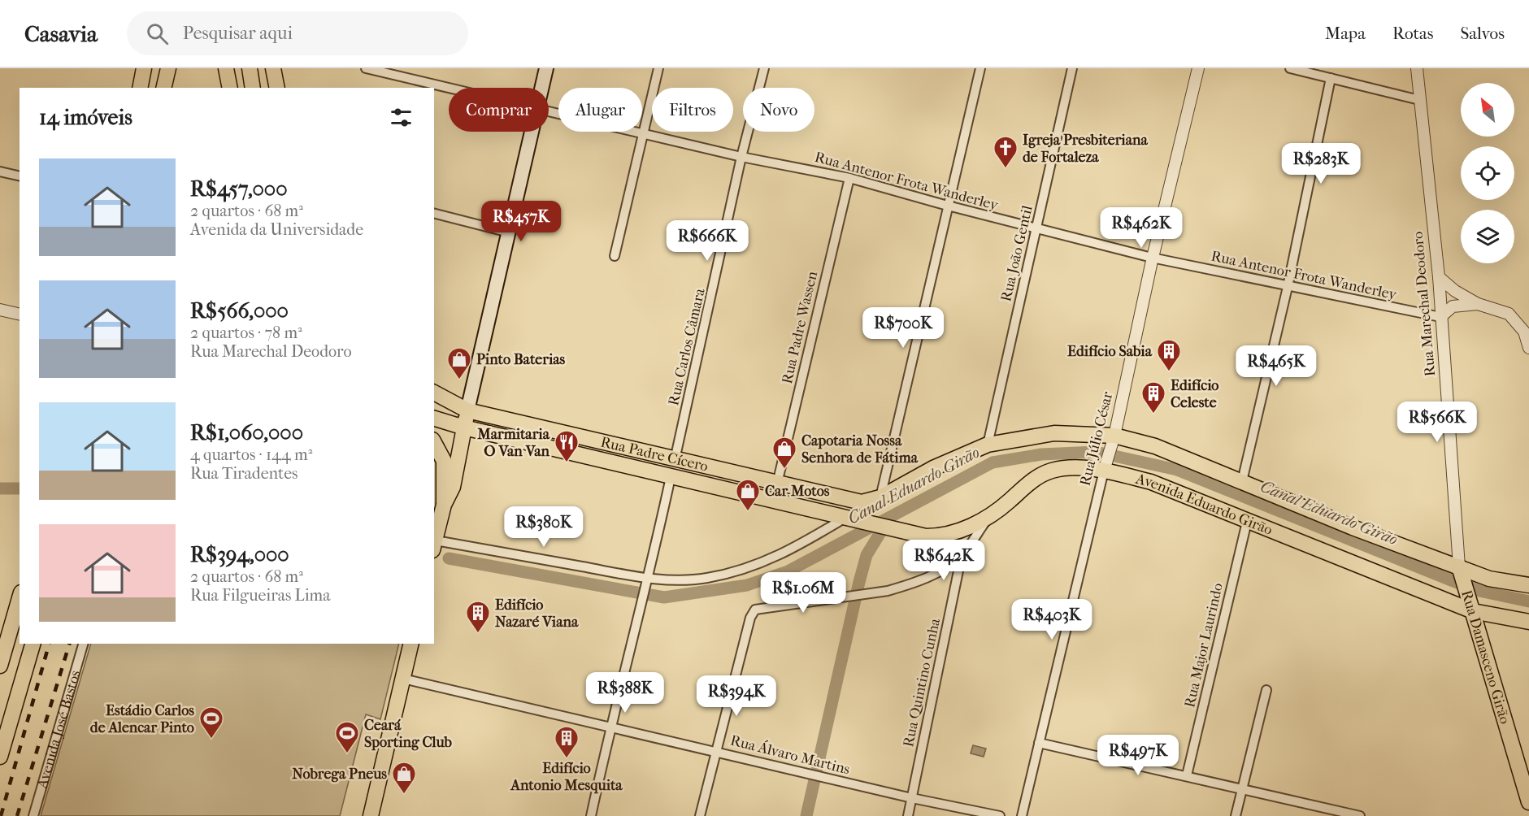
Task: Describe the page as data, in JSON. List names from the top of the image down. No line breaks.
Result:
{"streets":{"main road":["Rua Padre Cícero","Avenida Eduardo Girão","Rua Damasceno Girão"],"street":["Rua Antenor Frota Wanderley","Rua João Gentil","Rua Marechal Deodoro","Rua Padre Wassen","Rua Carlos Câmara","Rua Júlio César","Rua Major Laurindo","Rua Quintino Cunha","Avenida José Bastos","Rua Álvaro Martins"]},"crossings":[["Rua Antenor Frota Wanderley","Rua João Gentil"],["Rua Antenor Frota Wanderley","Rua Marechal Deodoro"],["Rua Antenor Frota Wanderley","Rua Padre Wassen"],["Rua Antenor Frota Wanderley","Rua Carlos Câmara"],["Rua Antenor Frota Wanderley","Rua Júlio César"],["Rua Marechal Deodoro","Rua Damasceno Girão"],["Rua Padre Wassen","Rua Padre Cícero"],["Rua Carlos Câmara","Rua Padre Cícero"],["Rua Júlio César","Avenida Eduardo Girão"],["Rua Padre Cícero","Avenida Eduardo Girão"],["Avenida Eduardo Girão","Rua Major Laurindo"],["Avenida Eduardo Girão","Rua Damasceno Girão"],["Rua Quintino Cunha","Rua Álvaro Martins"]],"water":["Canal Eduardo Girão"],"places":{"church":["Igreja Presbiteriana de Fortaleza"],"building":["Edifício Sabia","Edifício Celeste","Edifício Nazaré Viana","Edifício Antonio Mesquita"],"shop":["Pinto Baterias","Capotaria Nossa Senhora de Fátima","Car Motos","Nobrega Pneus"],"restaurant":["Marmitaria O Van Van"],"sports":["Estádio Carlos de Alencar Pinto","Ceará Sporting Club"]},"north":"top left","page":{"header":"Casavia","search":"Pesquisar aqui","nav":["Mapa","Rotas","Salvos"],"chip":["Comprar","Alugar","Filtros","Novo"],"heading":"14 imóveis","price":["R$283K","R$457K","R$462K","R$666K","R$700K","R$465K","R$566K","R$380K","R$642K","R$1.06M","R$403K","R$388K","R$394K","R$497K"],"list":[{"name":"R$457,000","note":"2 quartos · 68 m² · Avenida da Universidade"},{"name":"R$566,000","note":"2 quartos · 78 m² · Rua Marechal Deodoro"},{"name":"R$1,060,000","note":"4 quartos · 144 m² · Rua Tiradentes"},{"name":"R$394,000","note":"2 quartos · 68 m² · Rua Filgueiras Lima"}]}}
